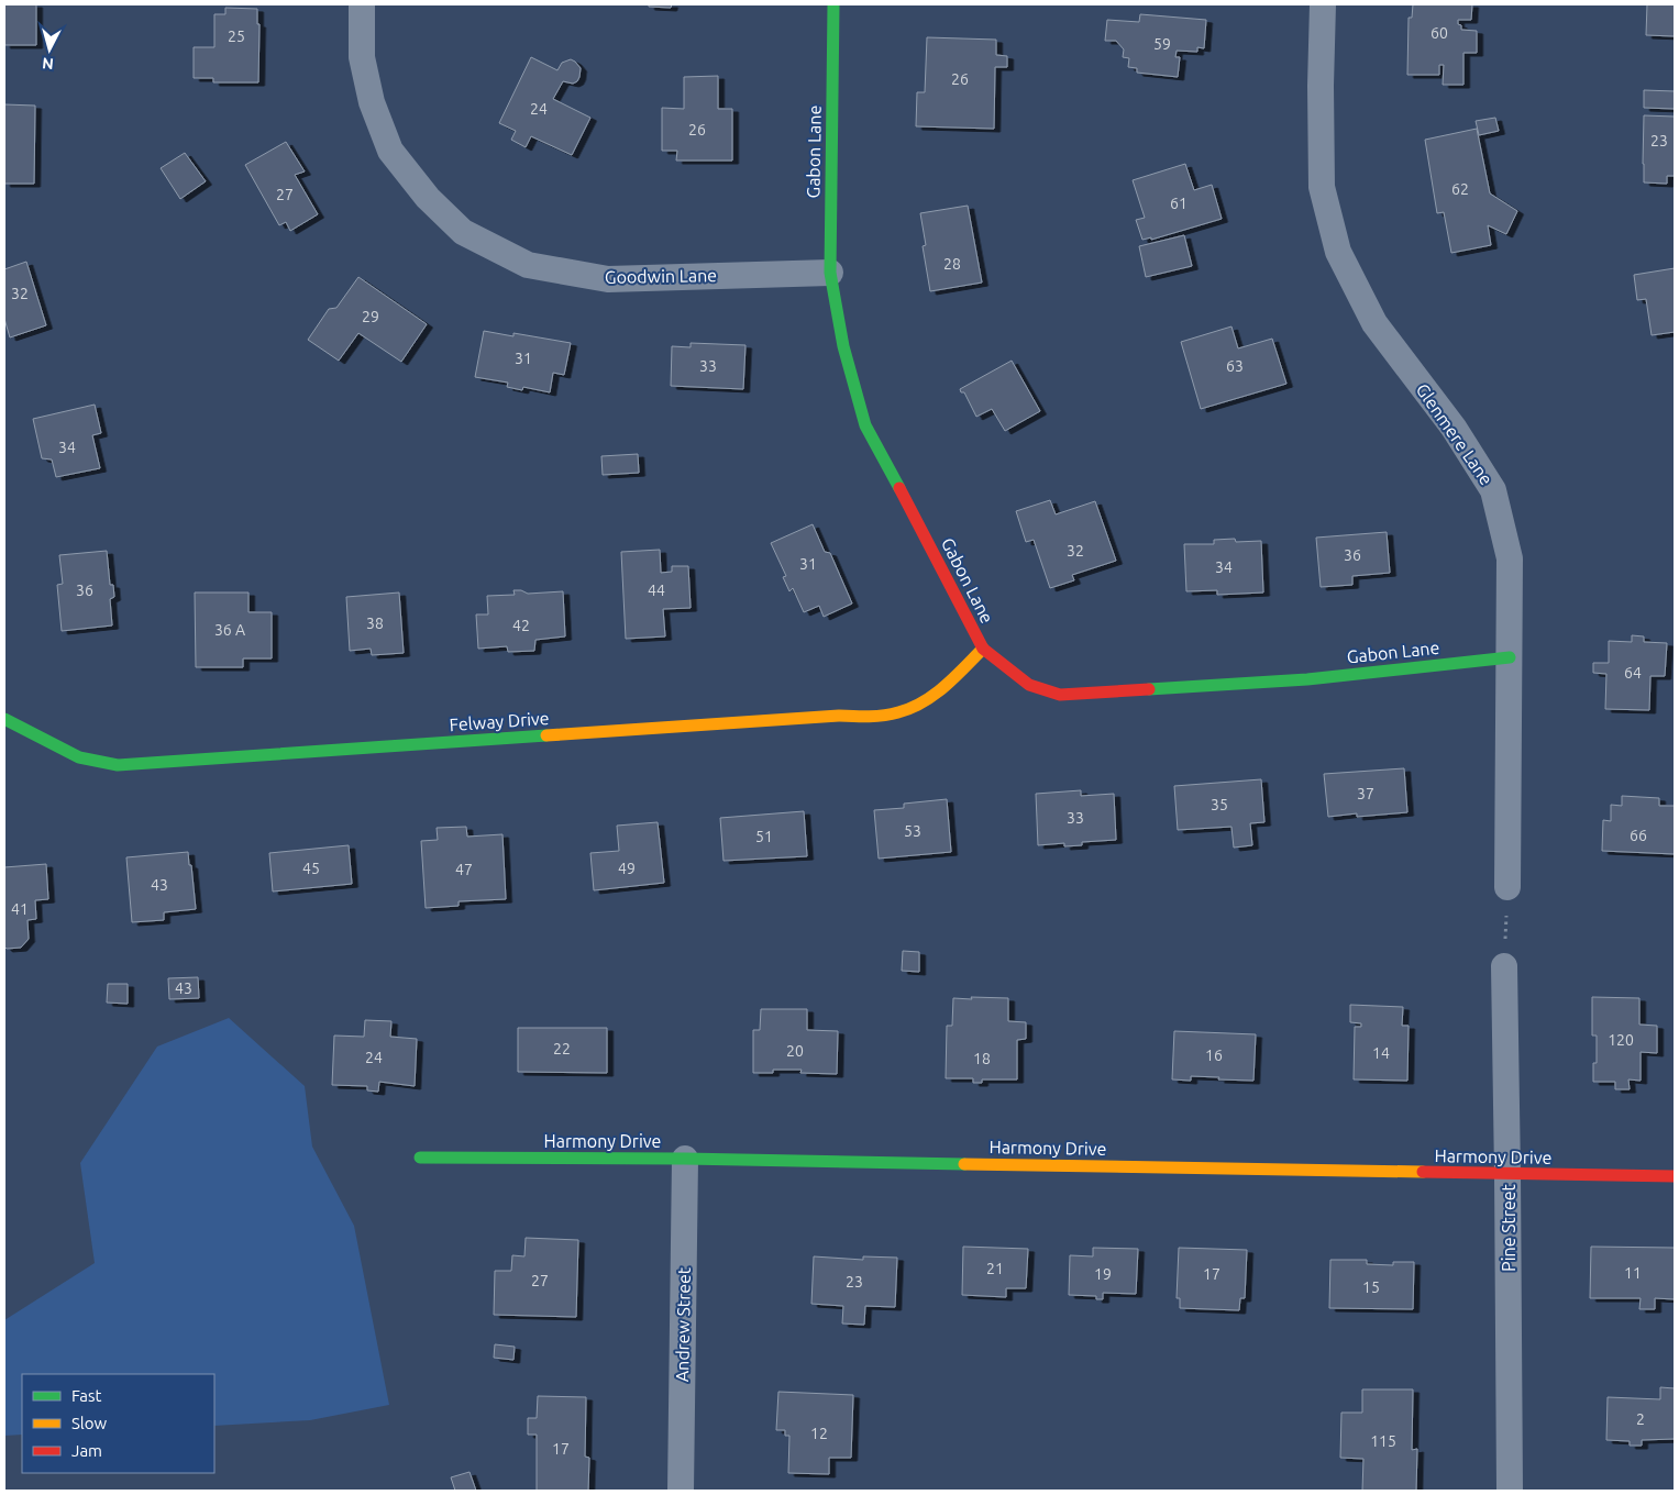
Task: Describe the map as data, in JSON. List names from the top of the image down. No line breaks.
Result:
{"streets":{"street":["Gabon Lane","Goodwin Lane","Glenmere Lane","Felway Drive","Harmony Drive","Pine Street","Andrew Street"]},"crossings":[["Gabon Lane","Goodwin Lane"],["Gabon Lane","Glenmere Lane"],["Gabon Lane","Felway Drive"],["Harmony Drive","Pine Street"],["Harmony Drive","Andrew Street"]],"house_numbers":["60","25","59","26","24","26","23","62","27","61","28","32","29","31","33","63","34","32","36","31","34","36","44","38","42","36 A","64","37","35","33","53","66","51","45","49","47","43","41","43","120","22","20","14","16","24","18","21","11","19","17","27","23","15","2","12","115","17"],"legend":["Fast","Slow","Jam"],"north":"bottom"}
